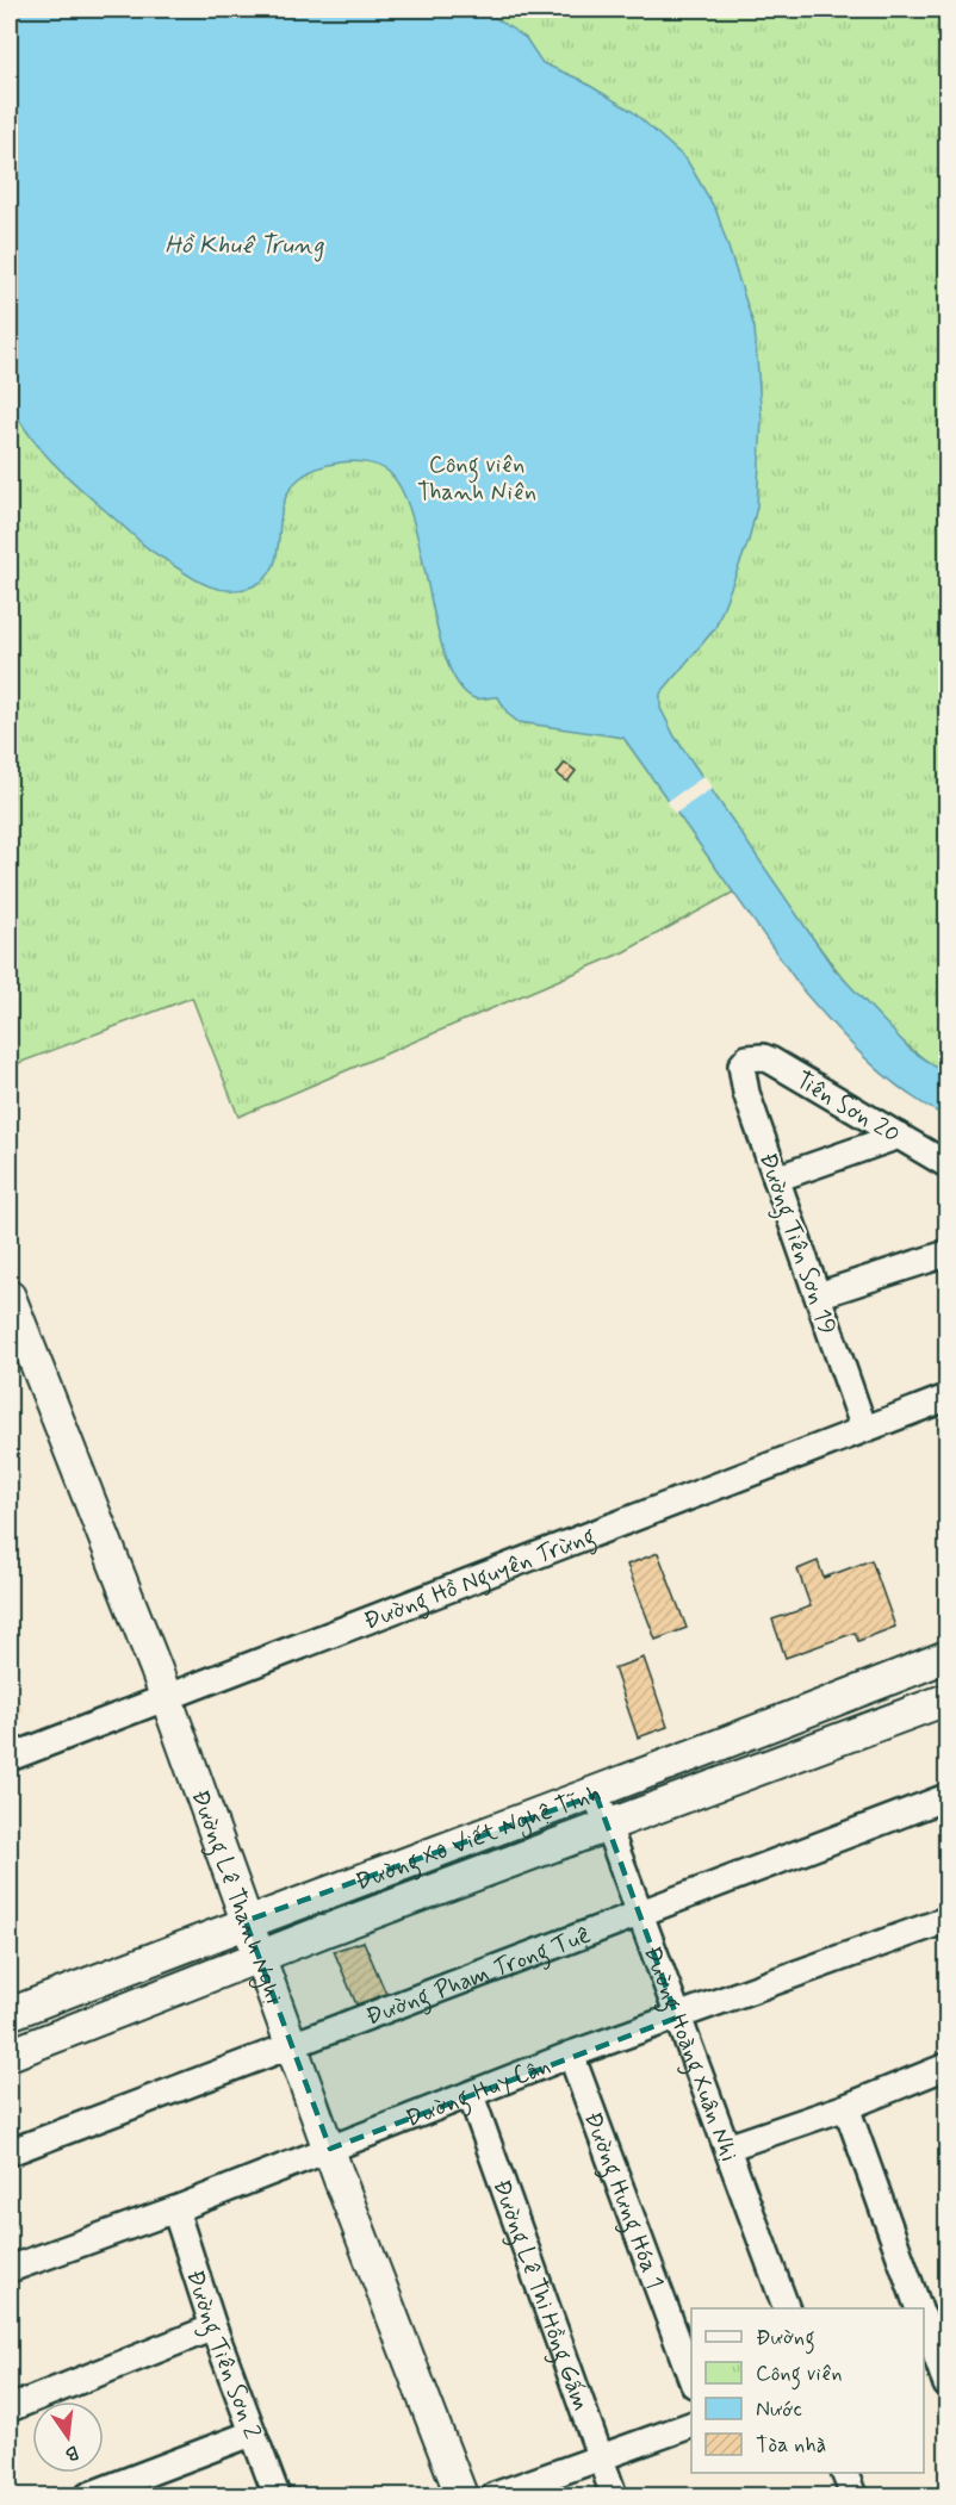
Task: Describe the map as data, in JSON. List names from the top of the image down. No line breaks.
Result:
{"streets":{"main road":["Đường Xô Viết Nghệ Tĩnh","Đường Lê Thanh Nghị"],"street":["Tiên Sơn 20","Đường Tiên Sơn 19","Đường Hồ Nguyên Trừng","Đường Phạm Trọng Tuệ","Đường Hoàng Xuân Nhị","Đường Huy Cận","Đường Hưng Hóa 1","Đường Lê Thị Hồng Gấm","Đường Tiên Sơn 2"]},"crossings":[["Tiên Sơn 20","Đường Tiên Sơn 19"],["Đường Tiên Sơn 19","Đường Hồ Nguyên Trừng"],["Đường Hồ Nguyên Trừng","Đường Lê Thanh Nghị"],["Đường Xô Viết Nghệ Tĩnh","Đường Lê Thanh Nghị"],["Đường Xô Viết Nghệ Tĩnh","Đường Hoàng Xuân Nhị"],["Đường Lê Thanh Nghị","Đường Phạm Trọng Tuệ"],["Đường Lê Thanh Nghị","Đường Huy Cận"],["Đường Phạm Trọng Tuệ","Đường Hoàng Xuân Nhị"],["Đường Hoàng Xuân Nhị","Đường Huy Cận"],["Đường Huy Cận","Đường Hưng Hóa 1"],["Đường Huy Cận","Đường Lê Thị Hồng Gấm"],["Đường Huy Cận","Đường Tiên Sơn 2"]],"water":["Hồ Khuê Trung"],"parks":["Công viên Thanh Niên"],"legend":["Đường","Công viên","Nước","Tòa nhà"],"north":"bottom"}
